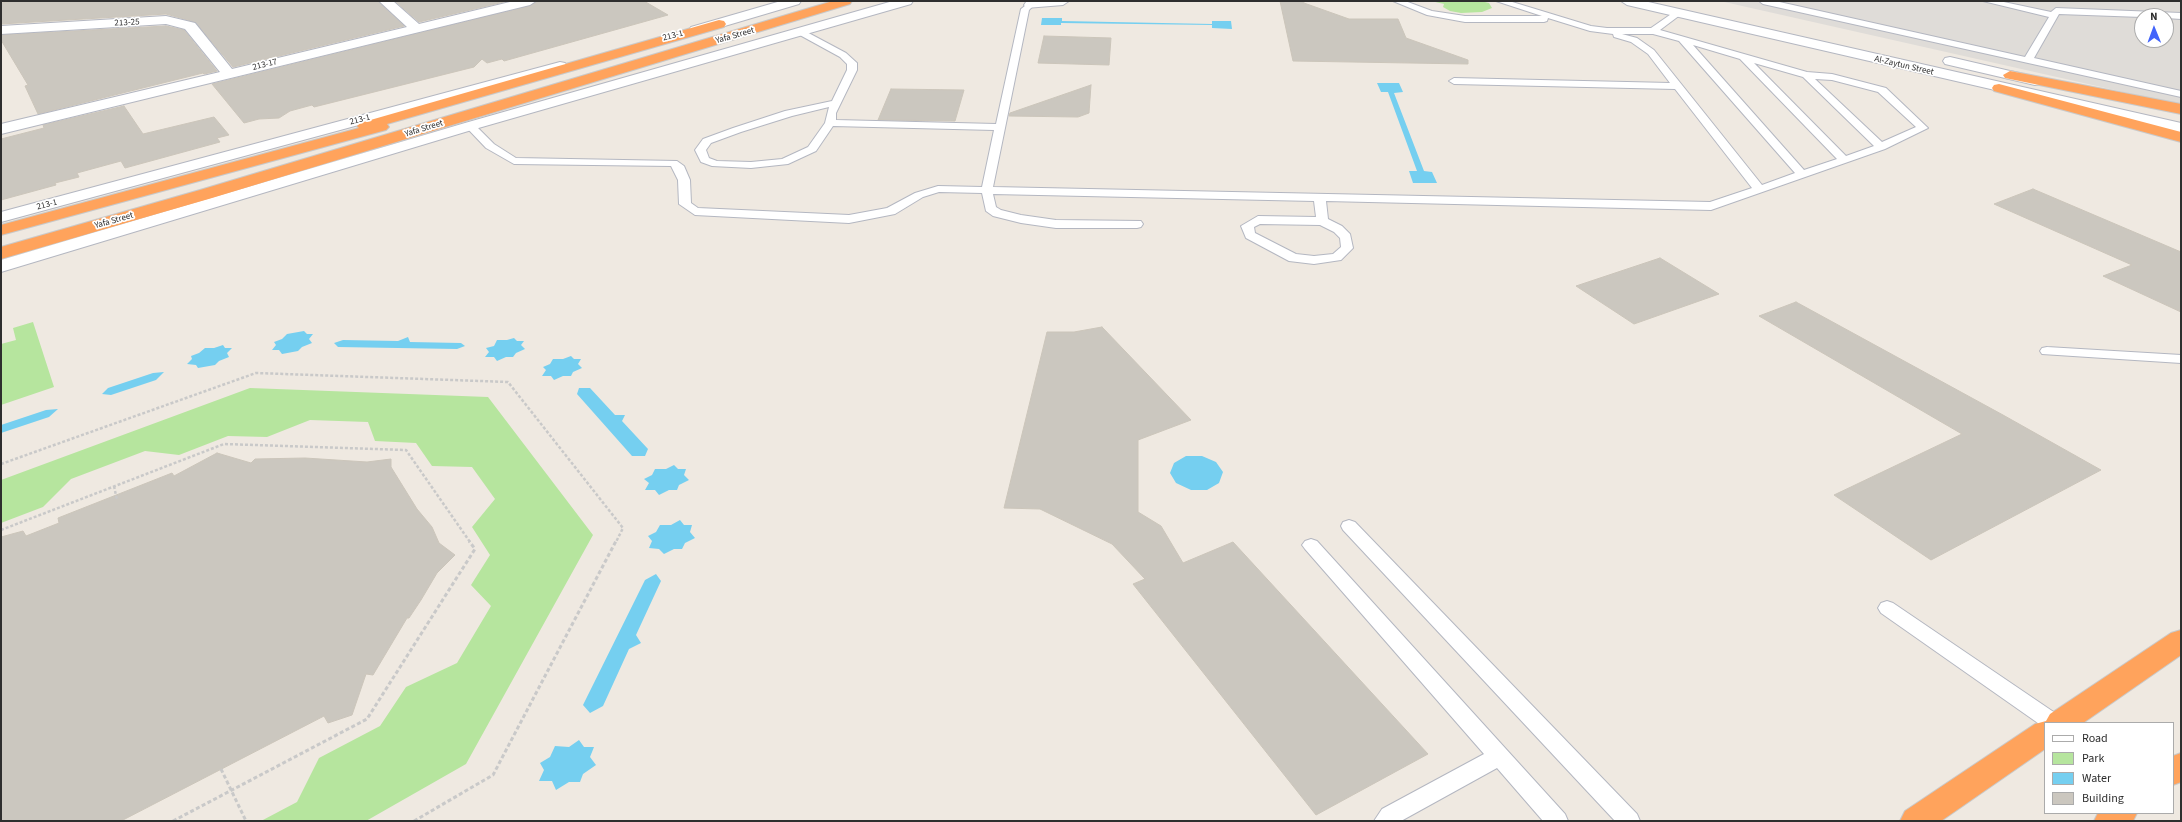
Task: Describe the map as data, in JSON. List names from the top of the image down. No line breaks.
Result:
{"streets":{"highway":["Yafa Street"],"main road":["213-25","213-1","213-17","Al-Zaytun Street"]},"crossings":[["213-25","213-17"]],"legend":["Road","Park","Water","Building"],"north":"top"}
